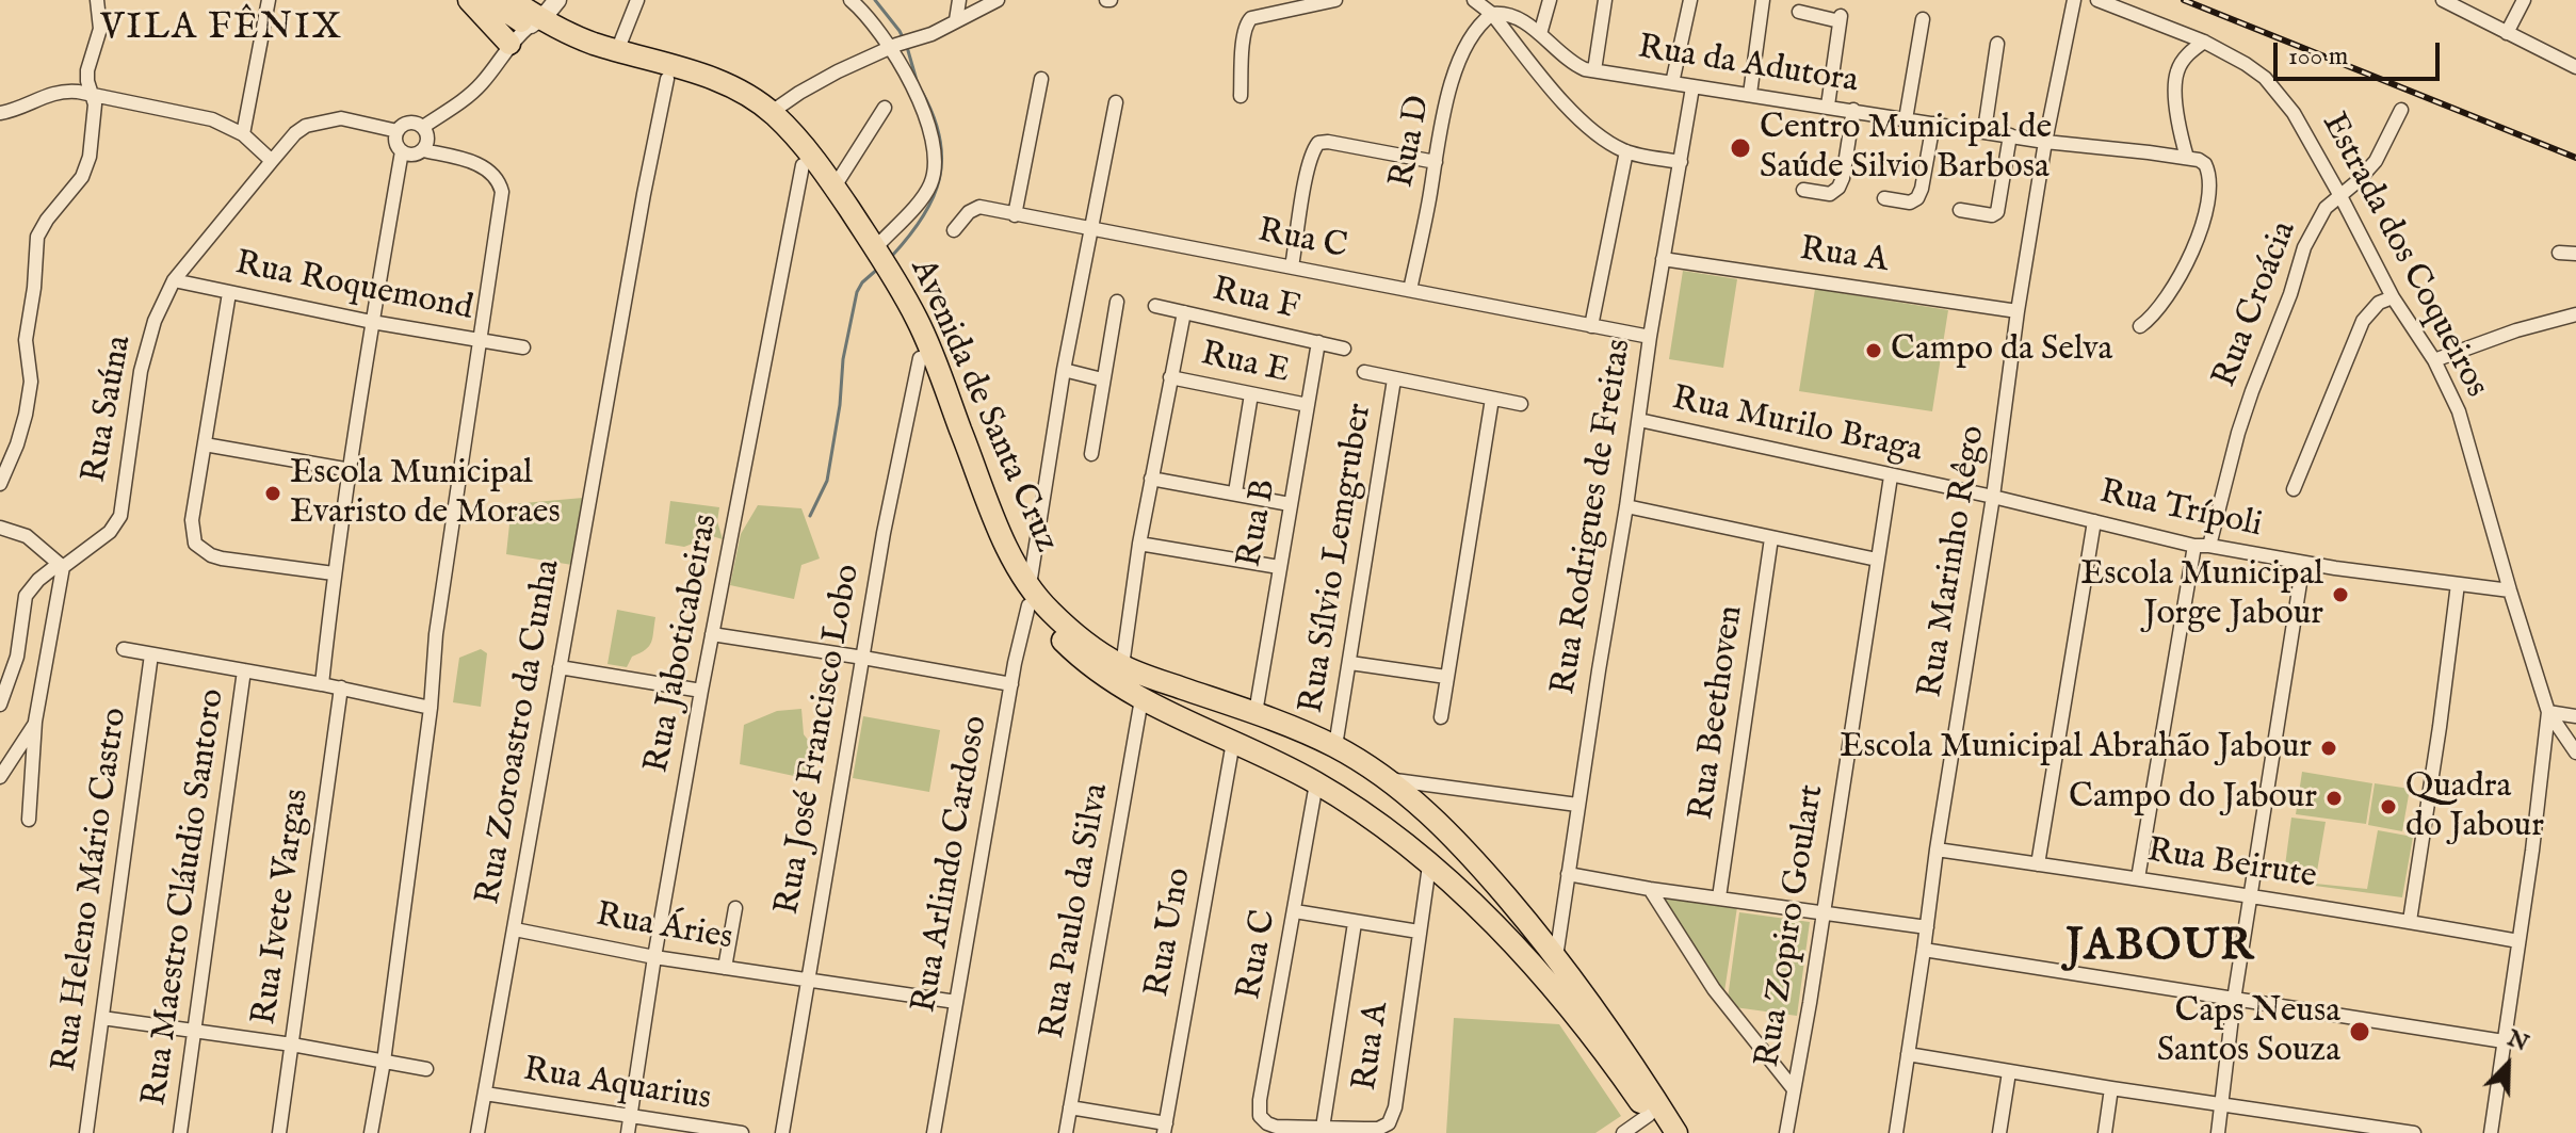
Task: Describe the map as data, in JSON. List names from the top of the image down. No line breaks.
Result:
{"streets":{"main road":["Avenida de Santa Cruz"],"street":["Rua da Adutora","Rua D","Rua C","Estrada dos Coqueiros","Rua A","Rua Roquemond","Rua F","Rua Croácia","Rua E","Rua Saúna","Rua Murilo Braga","Rua Trípoli","Rua Rodrigues de Freitas","Rua B","Rua Sílvio Lemgruber","Rua Marinho Rêgo","Rua Jaboticabeiras","Rua Beethoven","Rua Zoroastro da Cunha","Rua José Francisco Lobo","Rua Arlindo Cardoso","Rua Beirute","Rua Heleno Mário Castro","Rua Maestro Cláudio Santoro","Rua Ivete Vargas","Rua Paulo da Silva","Rua Zopiro Goulart","Rua Áries","Rua Uno","Rua Aquarius"]},"crossings":[["Rua da Adutora","Rua D"],["Rua da Adutora","Rua Rodrigues de Freitas"],["Rua da Adutora","Rua Marinho Rêgo"],["Rua D","Rua C"],["Rua D","Rua F"],["Rua C","Rua A"],["Rua C","Rua F"],["Rua C","Avenida de Santa Cruz"],["Rua C","Rua Rodrigues de Freitas"],["Rua C","Rua Arlindo Cardoso"],["Estrada dos Coqueiros","Rua Croácia"],["Estrada dos Coqueiros","Rua Trípoli"],["Rua A","Avenida de Santa Cruz"],["Rua A","Rua Rodrigues de Freitas"],["Rua A","Rua Marinho Rêgo"],["Rua Roquemond","Rua Saúna"],["Rua F","Rua B"],["Rua Croácia","Rua Trípoli"],["Rua Croácia","Rua Beirute"],["Rua E","Rua B"],["Avenida de Santa Cruz","Rua Rodrigues de Freitas"],["Avenida de Santa Cruz","Rua B"],["Avenida de Santa Cruz","Rua Sílvio Lemgruber"],["Avenida de Santa Cruz","Rua Jaboticabeiras"],["Avenida de Santa Cruz","Rua Zoroastro da Cunha"],["Avenida de Santa Cruz","Rua José Francisco Lobo"],["Avenida de Santa Cruz","Rua Arlindo Cardoso"],["Avenida de Santa Cruz","Rua Paulo da Silva"],["Avenida de Santa Cruz","Rua Uno"],["Rua Murilo Braga","Rua Trípoli"],["Rua Murilo Braga","Rua Rodrigues de Freitas"],["Rua Murilo Braga","Rua Marinho Rêgo"],["Rua Murilo Braga","Rua Zopiro Goulart"],["Rua Trípoli","Rua Marinho Rêgo"],["Rua Marinho Rêgo","Rua Beirute"],["Rua Jaboticabeiras","Rua Áries"],["Rua Jaboticabeiras","Rua Aquarius"],["Rua Zoroastro da Cunha","Rua Áries"],["Rua Zoroastro da Cunha","Rua Aquarius"],["Rua José Francisco Lobo","Rua Áries"],["Rua Arlindo Cardoso","Rua Áries"]],"districts":["VILA FÊNIX","JABOUR"],"places":["Centro Municipal de Saúde Silvio Barbosa","Campo da Selva","Escola Municipal Evaristo de Moraes","Escola Municipal Jorge Jabour","Escola Municipal Abrahão Jabour","Campo do Jabour","Quadra do Jabour","Caps Neusa Santos Souza"],"scale_bar":"100 m","north":"top right"}
